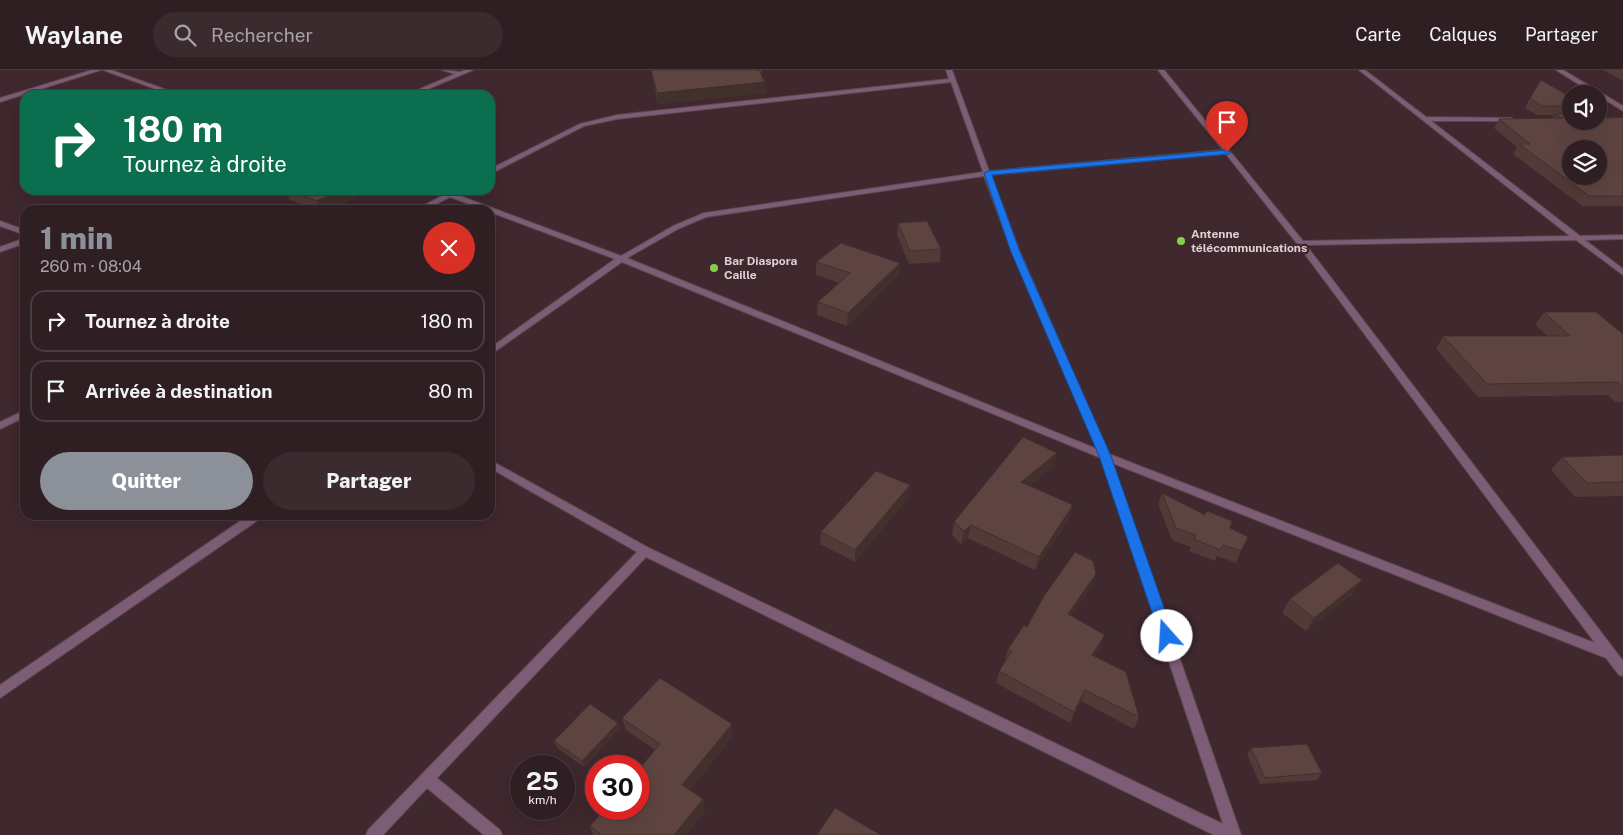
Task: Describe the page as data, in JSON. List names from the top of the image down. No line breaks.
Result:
{"places":["Antenne télécommunications","Bar Diaspora Caille"],"page":{"header":"Waylane","search":"Rechercher","nav":["Carte","Calques","Partager"],"turn":["180 m","Tournez à droite"],"heading":["1 min","260 m · 08:04"],"list":[{"name":"Tournez à droite","value":"180 m"},{"name":"Arrivée à destination","value":"80 m"}],"buttons":["Quitter","Partager"],"speed":"25 km/h","limit":"30"}}
